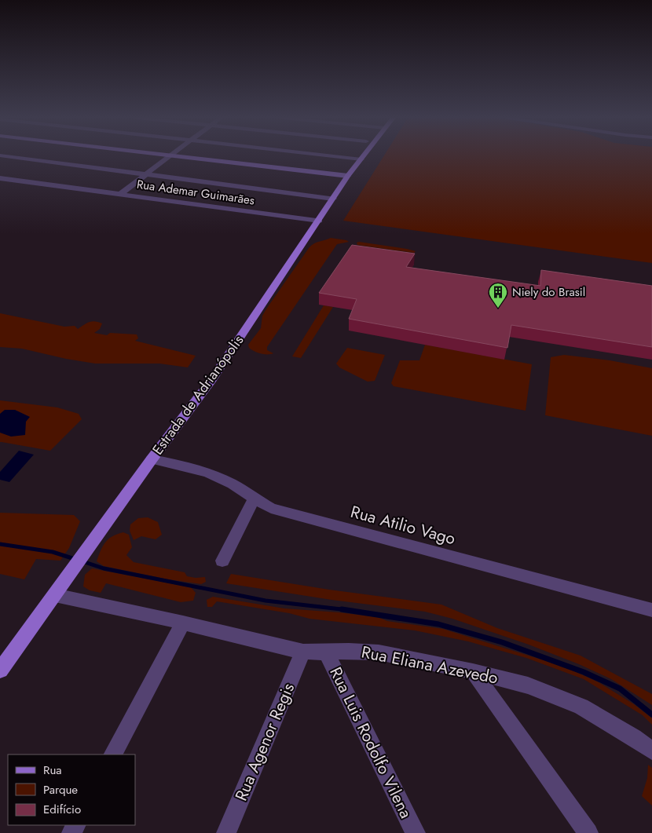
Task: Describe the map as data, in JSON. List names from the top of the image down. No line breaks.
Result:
{"streets":{"main road":["Estrada de Adrianópolis"],"street":["Rua Ademar Guimarães","Rua Atilio Vago","Rua Eliana Azevedo","Rua Agenor Regis","Rua Luis Rodolfo Vilena"]},"crossings":[["Rua Ademar Guimarães","Estrada de Adrianópolis"],["Estrada de Adrianópolis","Rua Atilio Vago"],["Estrada de Adrianópolis","Rua Eliana Azevedo"],["Rua Eliana Azevedo","Rua Agenor Regis"],["Rua Eliana Azevedo","Rua Luis Rodolfo Vilena"]],"places":{"building":["Niely do Brasil"]},"legend":["Rua","Parque","Edifício"]}
